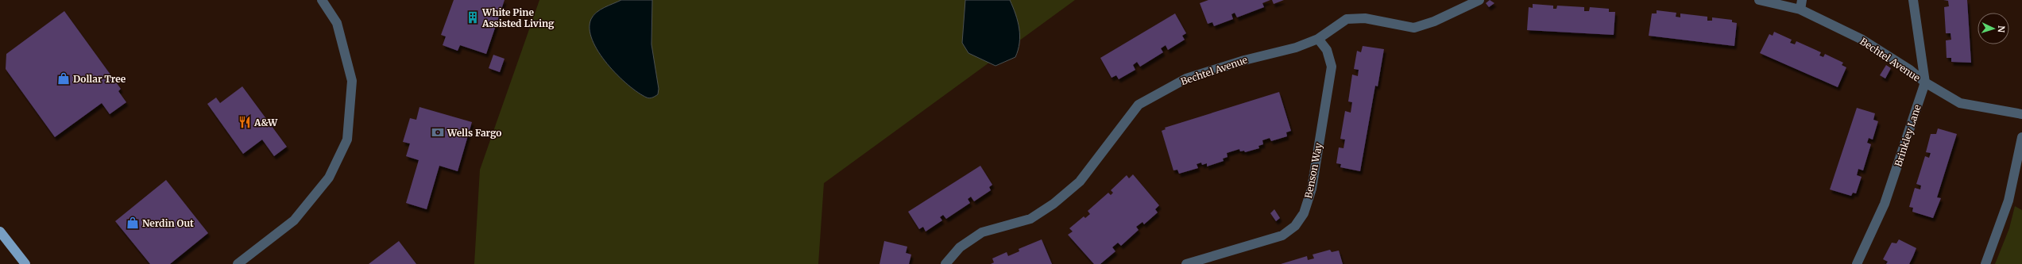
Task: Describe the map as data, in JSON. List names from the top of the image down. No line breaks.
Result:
{"streets":{"street":["Bechtel Avenue","Brinkley Lane","Benson Way"]},"crossings":[["Bechtel Avenue","Brinkley Lane"],["Bechtel Avenue","Benson Way"]],"places":{"building":["White Pine Assisted Living"],"shop":["Dollar Tree","Nerdin Out"],"restaurant":["A&W"],"bank":["Wells Fargo"]},"north":"right"}
